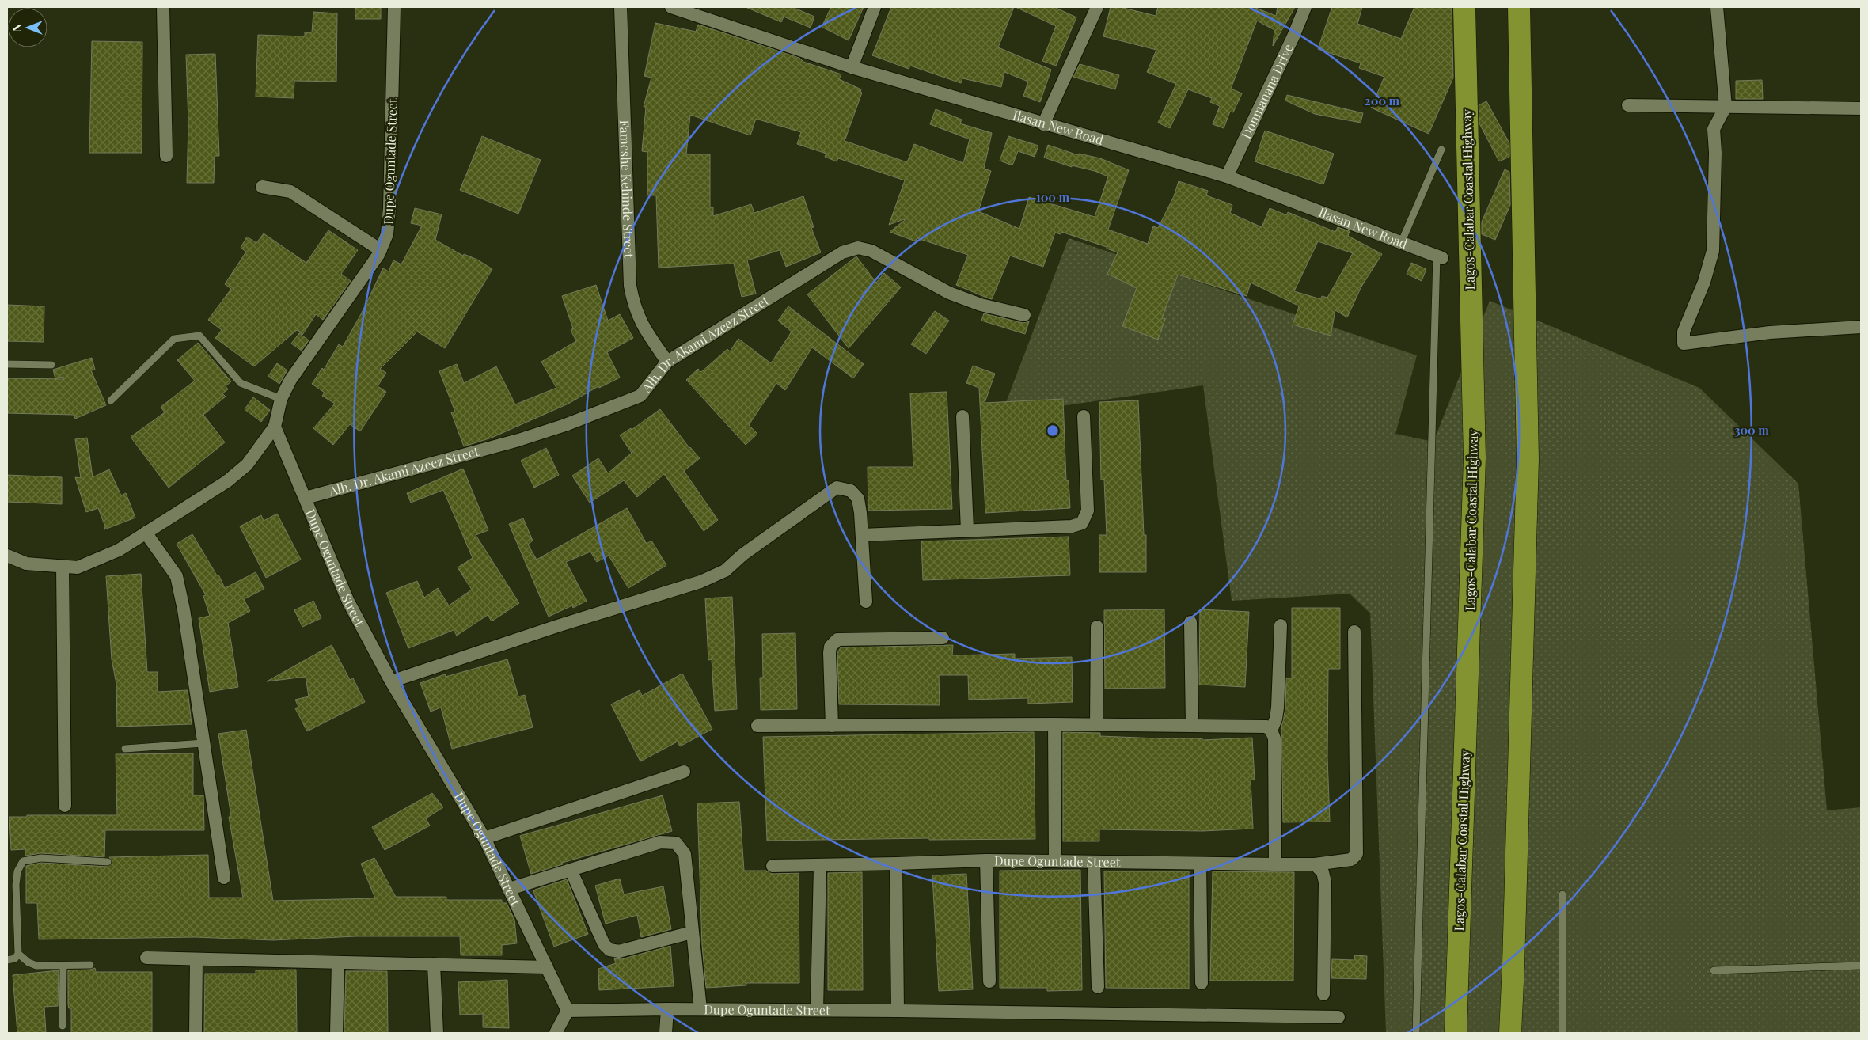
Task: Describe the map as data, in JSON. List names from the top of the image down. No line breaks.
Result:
{"streets":{"highway":["Lagos-Calabar Coastal Highway"],"street":["Donmanana Drive","Ilasan New Road","Dupe Oguntade Street","Fameshe Kehinde Street","Alh. Dr. Akami Azeez Street"]},"crossings":[["Donmanana Drive","Ilasan New Road"],["Dupe Oguntade Street","Alh. Dr. Akami Azeez Street"],["Fameshe Kehinde Street","Alh. Dr. Akami Azeez Street"]],"north":"left","rings":["200 m","100 m","300 m"]}
